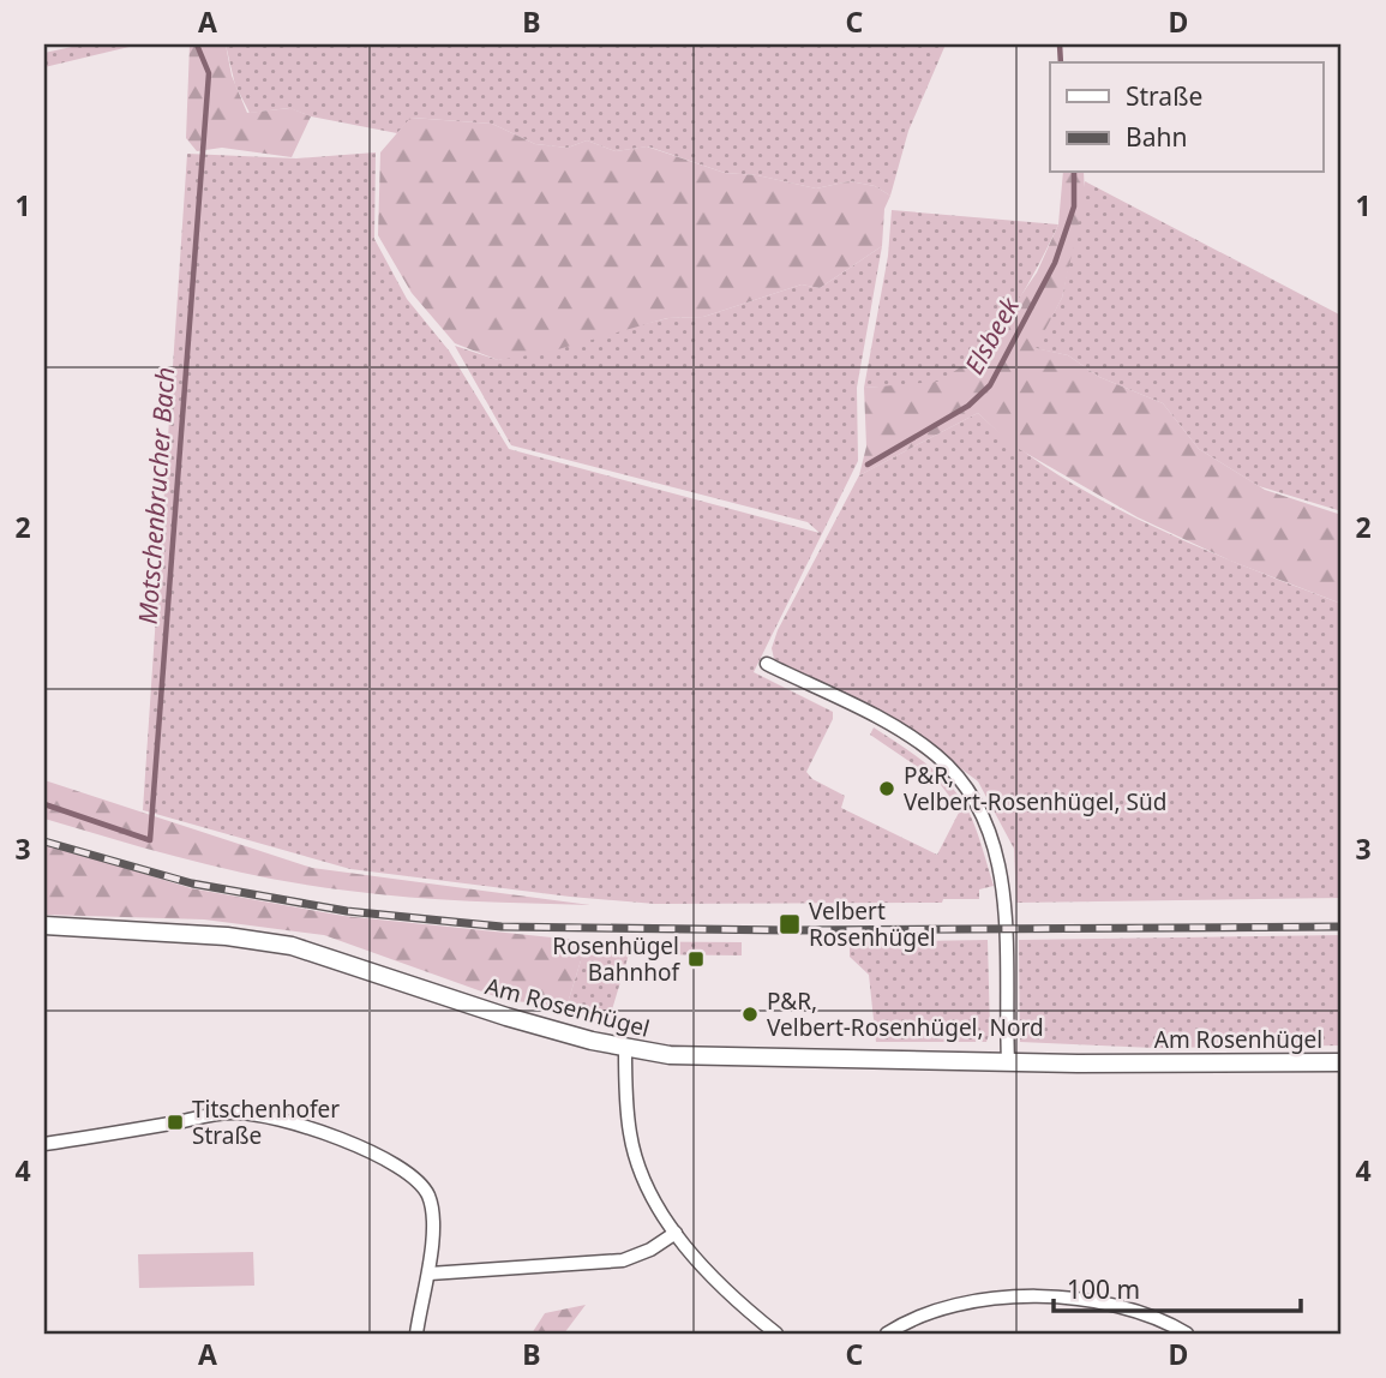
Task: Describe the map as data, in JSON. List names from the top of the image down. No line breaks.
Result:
{"streets":{"street":["Am Rosenhügel"]},"water":["Elsbeek","Motschenbrucher Bach"],"places":{"other":["P&R, Velbert-Rosenhügel, Süd","P&R, Velbert-Rosenhügel, Nord"],"transit":["Velbert Rosenhügel","Rosenhügel Bahnhof","Titschenhofer Straße"]},"legend":["Straße","Bahn"],"scale_bar":"100 m","grid":{"columns":["A","B","C","D"],"rows":["1","2","3","4"]}}
